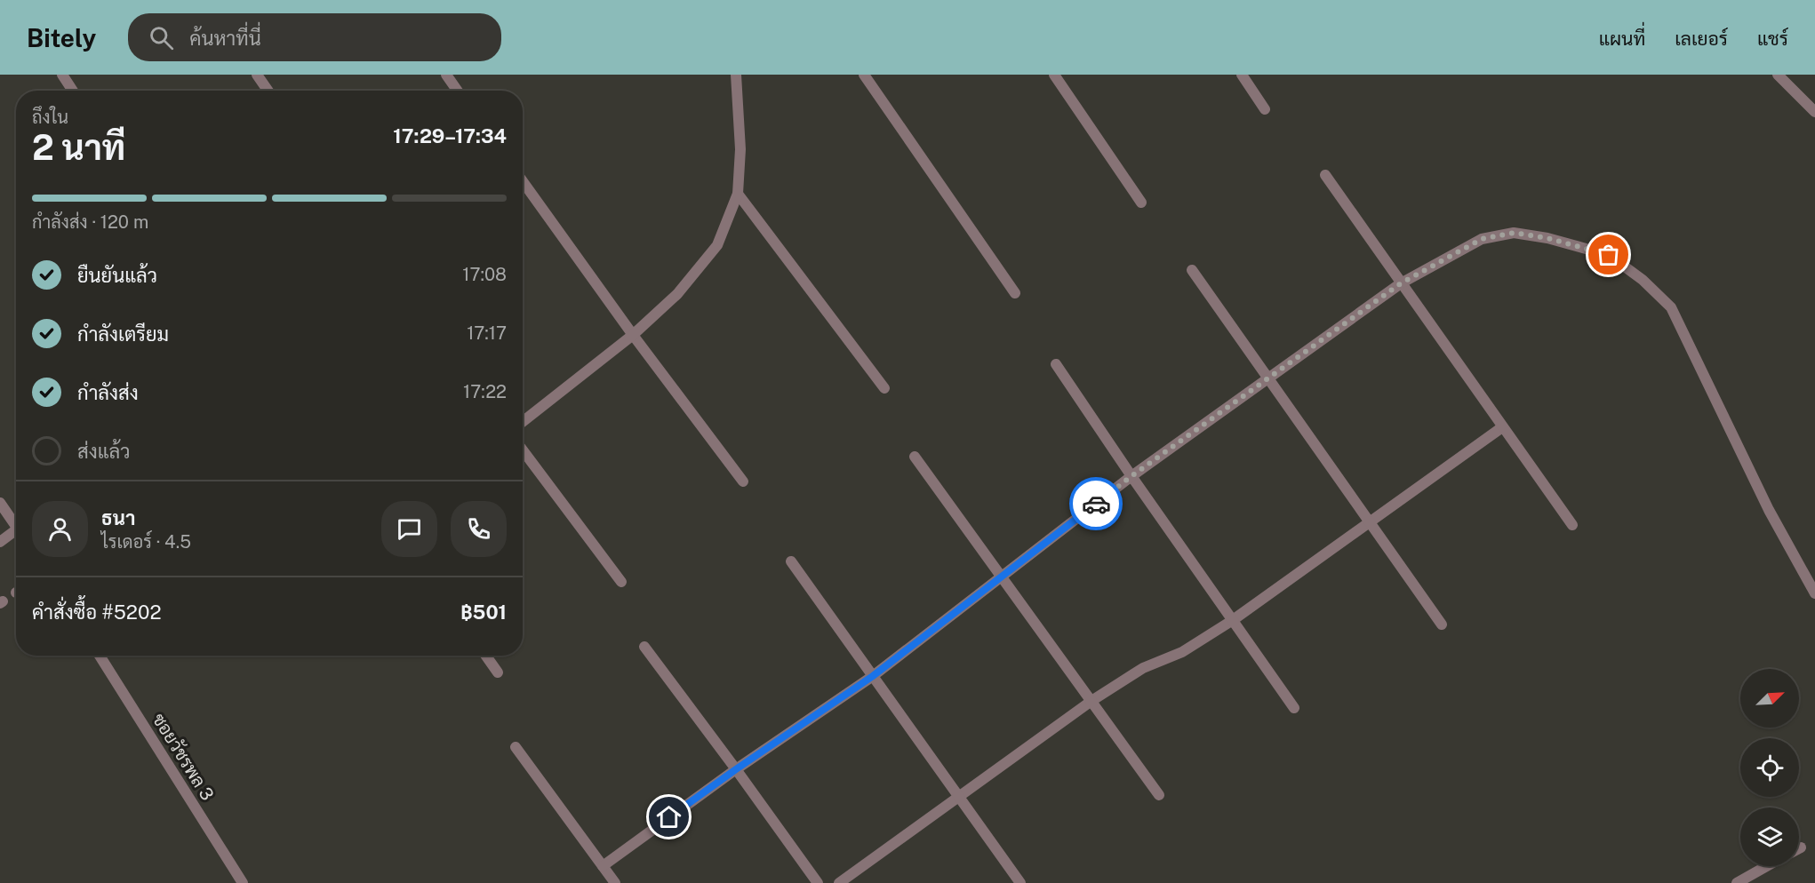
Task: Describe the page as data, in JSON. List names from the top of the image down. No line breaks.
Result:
{"streets":{"street":["ซอยวัชรพล 3"]},"north":"top right","page":{"header":"Bitely","search":"ค้นหาที่นี่","nav":["แผนที่","เลเยอร์","แชร์"],"heading":["2 นาที","ถึงใน","17:29–17:34"],"panel":["ธนา","ไรเดอร์ · 4.5","คำสั่งซื้อ #5202","฿501"],"bar":"กำลังส่ง · 120 m","list":[["ยืนยันแล้ว","17:08"],["กำลังเตรียม","17:17"],["กำลังส่ง","17:22"],"ส่งแล้ว"]}}
